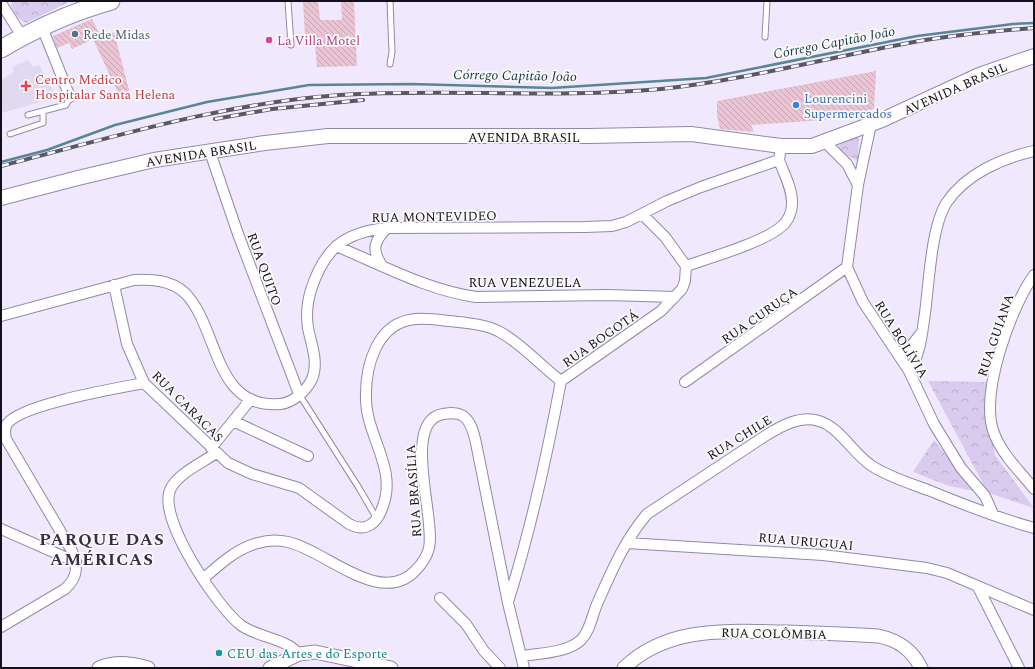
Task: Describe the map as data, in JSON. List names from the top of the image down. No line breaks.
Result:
{"streets":{"main road":["AVENIDA BRASIL"],"street":["RUA MONTEVIDEO","RUA QUITO","RUA VENEZUELA","RUA CURUÇA","RUA GUIANA","RUA BOGOTÁ","RUA BOLÍVIA","RUA CARACAS","RUA CHILE","RUA BRASÍLIA","RUA URUGUAI","RUA COLÔMBIA"]},"crossings":[["AVENIDA BRASIL","RUA MONTEVIDEO"],["AVENIDA BRASIL","RUA QUITO"],["RUA MONTEVIDEO","RUA QUITO"],["RUA MONTEVIDEO","RUA VENEZUELA"],["RUA MONTEVIDEO","RUA CARACAS"],["RUA VENEZUELA","RUA BOGOTÁ"],["RUA CURUÇA","RUA BOLÍVIA"],["RUA BOGOTÁ","RUA BRASÍLIA"],["RUA BOLÍVIA","RUA CHILE"],["RUA CHILE","RUA BRASÍLIA"],["RUA CHILE","RUA URUGUAI"]],"districts":["PARQUE DAS AMÉRICAS"],"water":["Córrego Capitão João"],"places":{"other":["Rede Midas","La Villa Motel","Lourencini Supermercados","CEU das Artes e do Esporte"],"health":["Centro Médico Hospitalar Santa Helena"]}}
